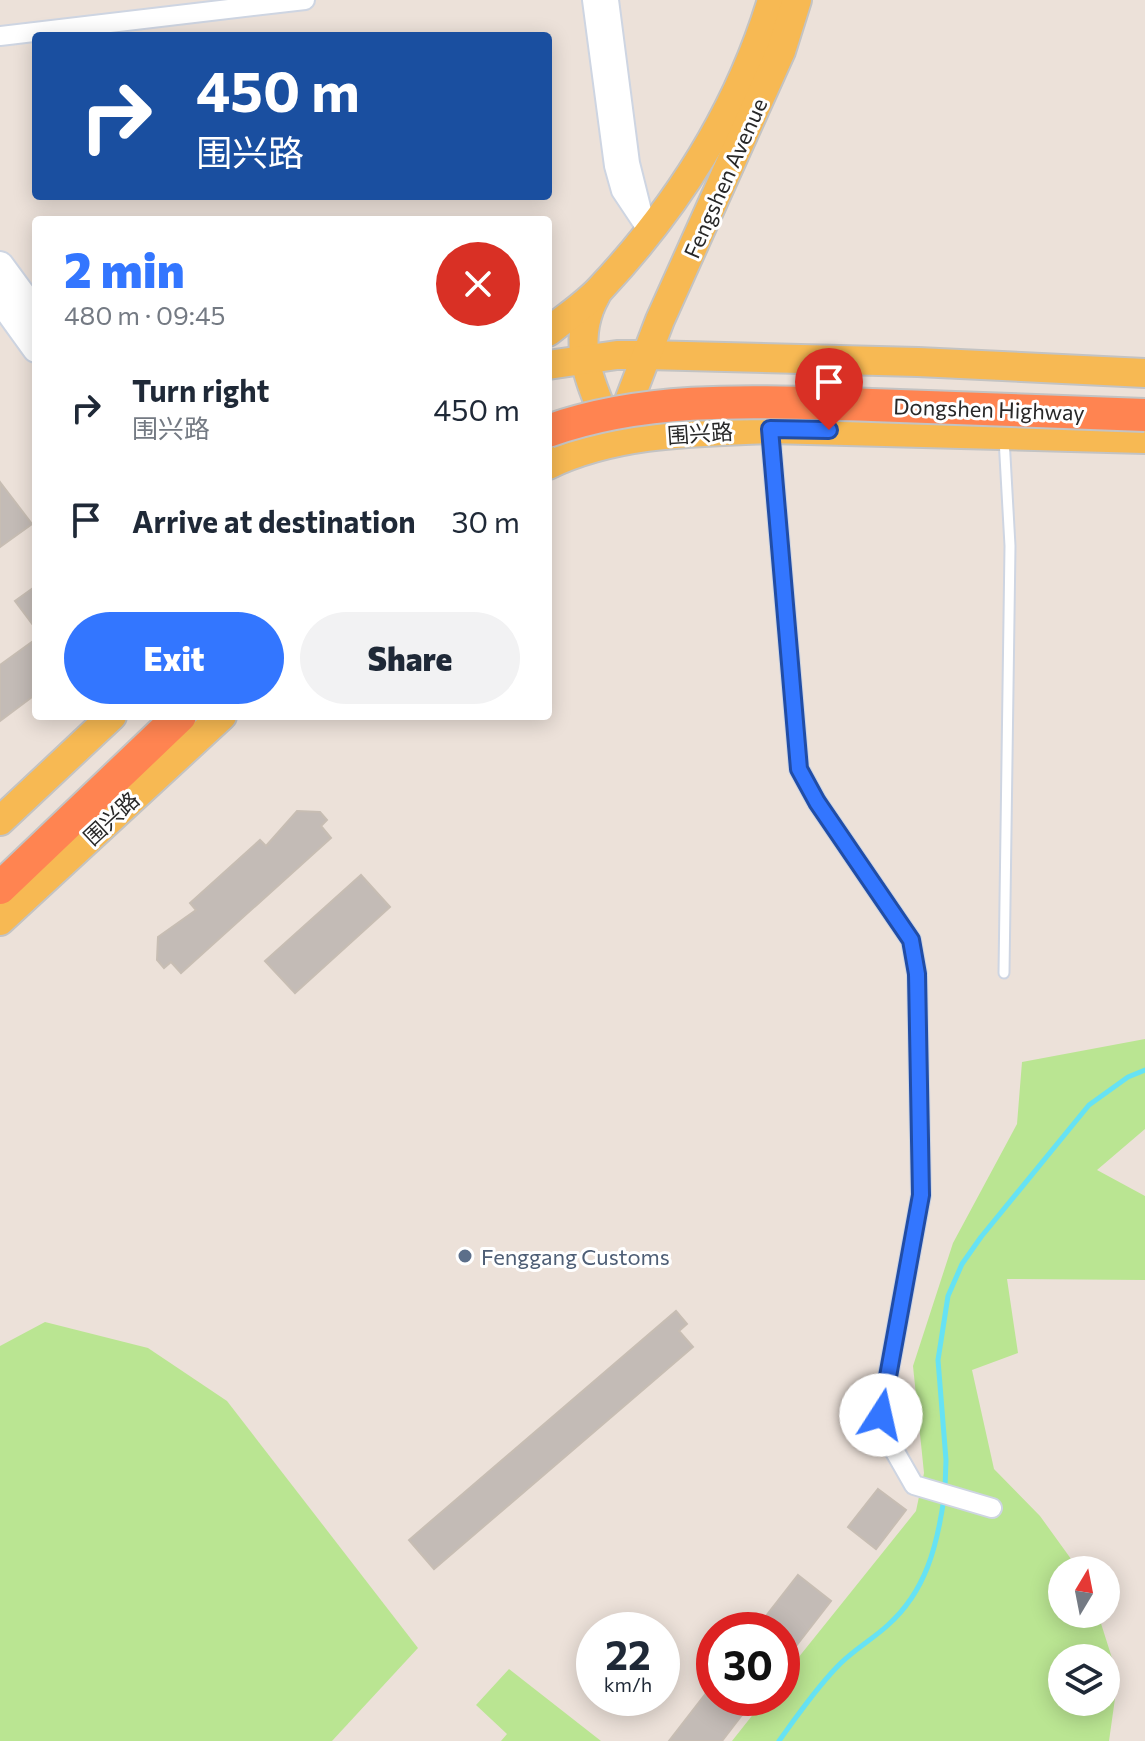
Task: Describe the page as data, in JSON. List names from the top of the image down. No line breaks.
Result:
{"streets":{"highway":["Dongshen Highway"],"main road":["Fengshen Avenue","围兴路"]},"crossings":[["Fengshen Avenue","围兴路"]],"places":["Fenggang Customs"],"north":"top","page":{"turn":["450 m","围兴路"],"heading":["2 min","480 m · 09:45"],"list":[{"name":"Turn right","note":"围兴路","value":"450 m"},{"name":"Arrive at destination","value":"30 m"}],"buttons":["Exit","Share"],"speed":"22 km/h","limit":"30"}}
